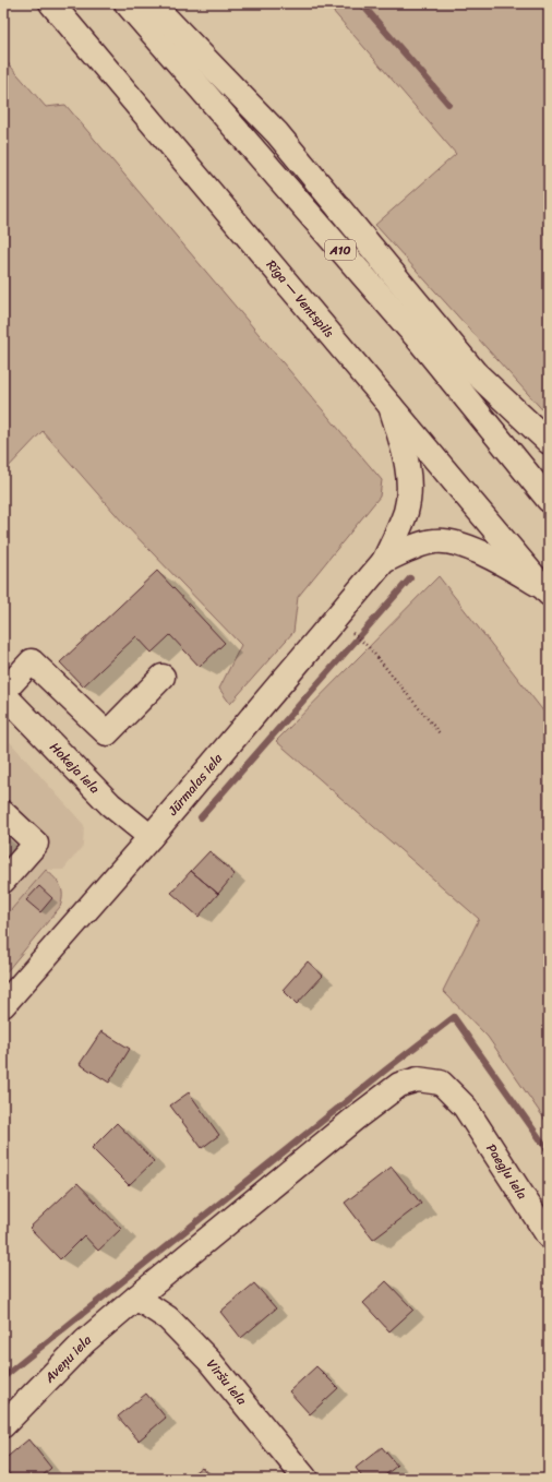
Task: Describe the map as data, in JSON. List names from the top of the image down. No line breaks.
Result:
{"streets":{"main road":["A10","Rīga — Ventspils","Hokeja iela","Jūrmalas iela","Paegļu iela","Aveņu iela","Viršu iela"]},"crossings":[["Hokeja iela","Jūrmalas iela"],["Paegļu iela","Aveņu iela"],["Paegļu iela","Viršu iela"],["Aveņu iela","Viršu iela"]]}
